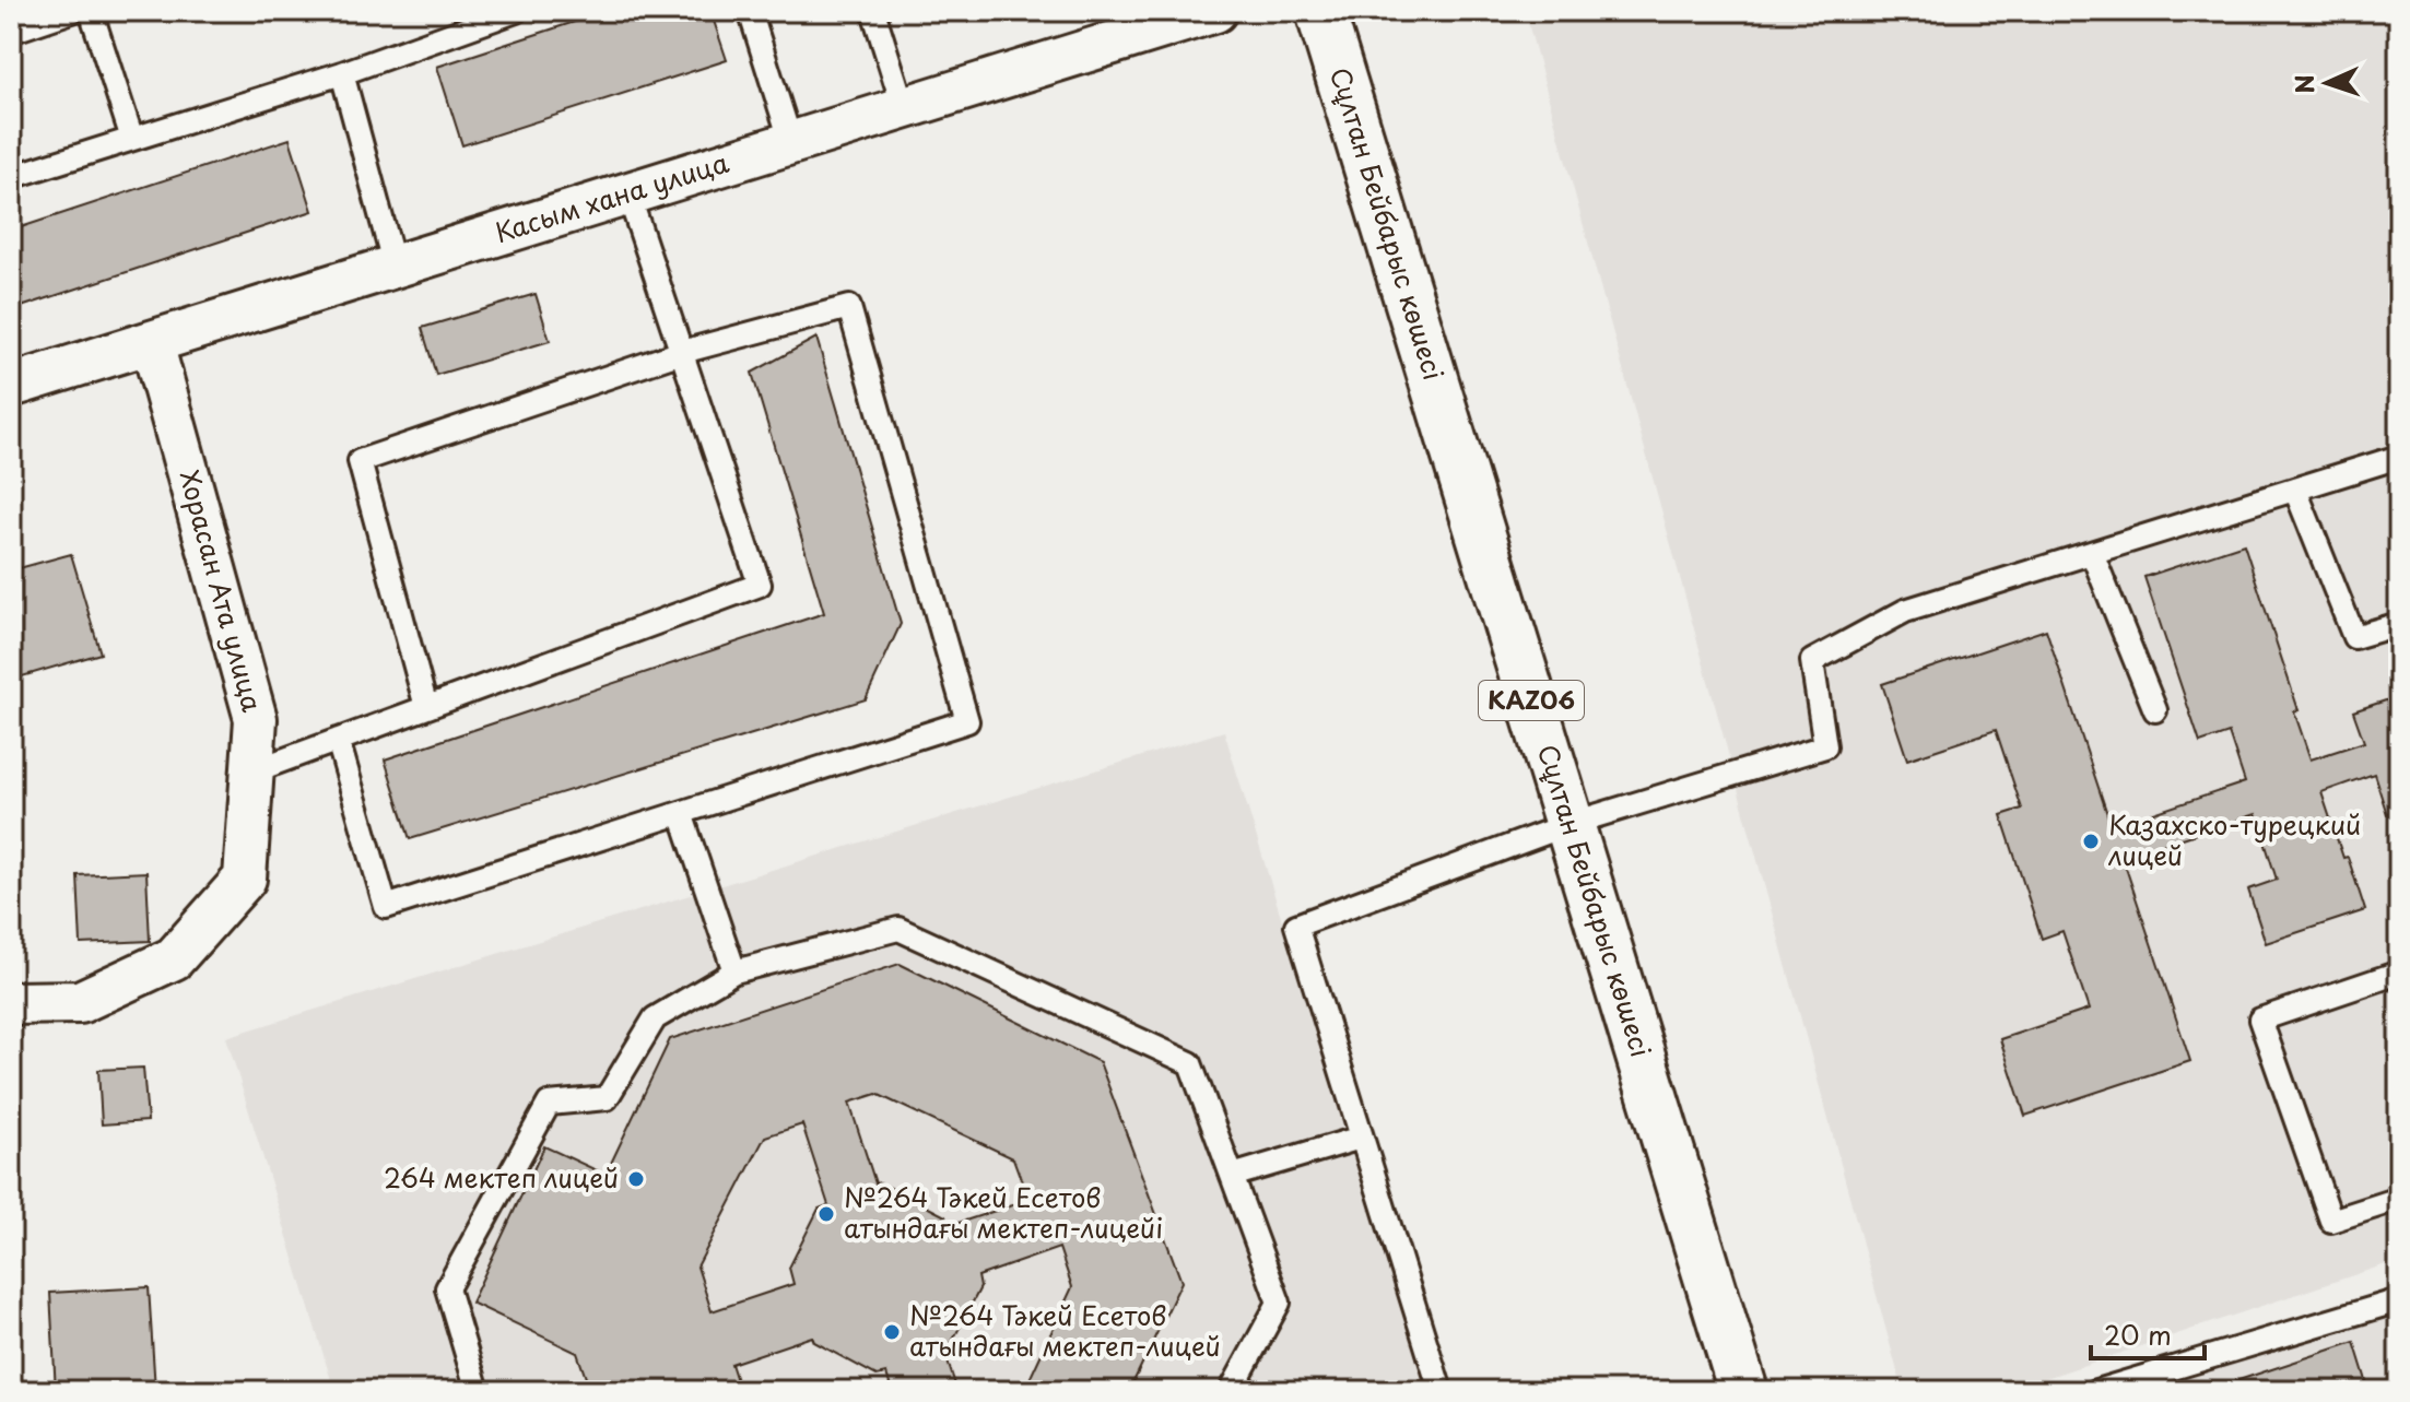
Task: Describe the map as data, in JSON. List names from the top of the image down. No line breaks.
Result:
{"streets":{"main road":["Сұлтан Бейбарыс көшесі","KAZ06"],"street":["Касым хана улица","Хорасан Ата улица"]},"crossings":[["Касым хана улица","Хорасан Ата улица"]],"places":["Казахско-турецкий лицей","264 мектеп лицей","№264 Тәкей Есетов атындағы мектеп-лицейі","№264 Тәкей Есетов атындағы мектеп-лицей"],"scale_bar":"20 m","north":"left"}
